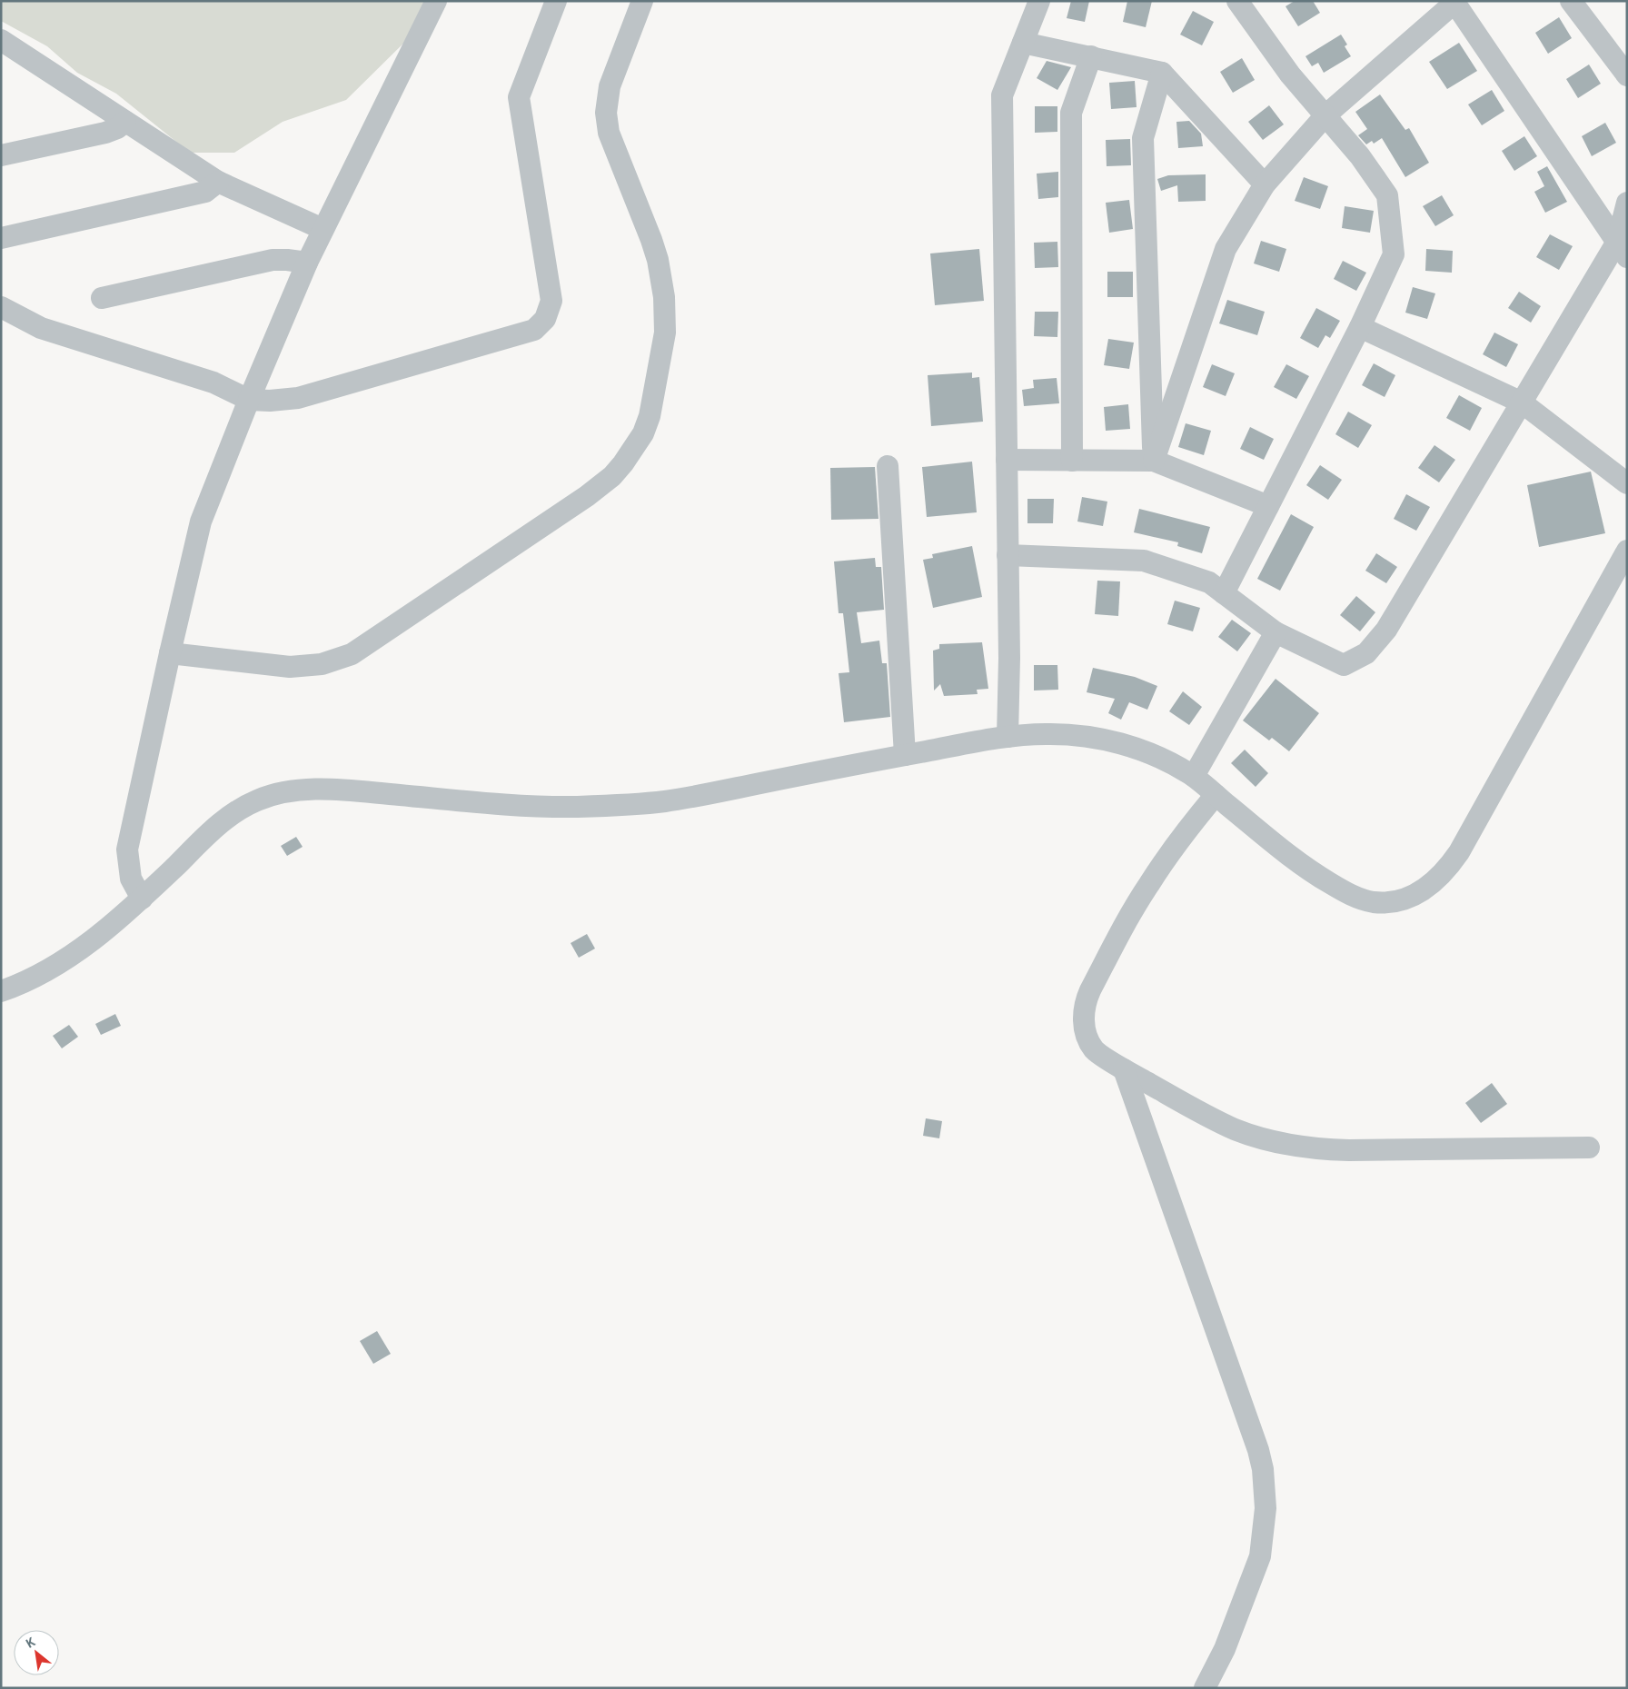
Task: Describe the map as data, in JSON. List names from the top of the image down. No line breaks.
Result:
{"north":"top left"}
